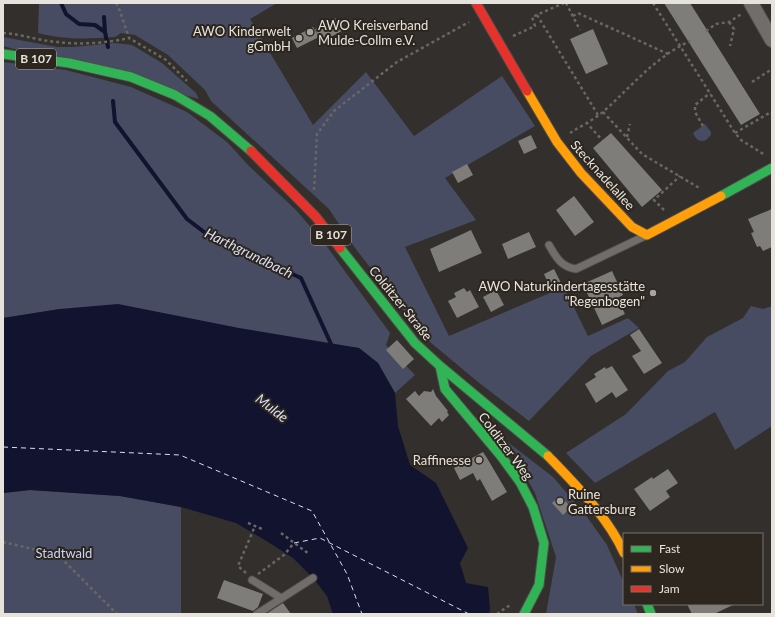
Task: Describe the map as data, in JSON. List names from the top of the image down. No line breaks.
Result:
{"streets":{"main road":["B 107","Stecknadelallee","Colditzer Straße","Colditzer Weg"]},"crossings":[["Colditzer Straße","Colditzer Weg"]],"water":["Harthgrundbach","Mulde"],"parks":["Stadtwald"],"places":["AWO Kreisverband Mulde-Collm e.V.","AWO Kinderwelt gGmbH","AWO Naturkindertagesstätte \"Regenbogen\"","Raffinesse","Ruine Gattersburg"],"legend":["Fast","Slow","Jam"]}
